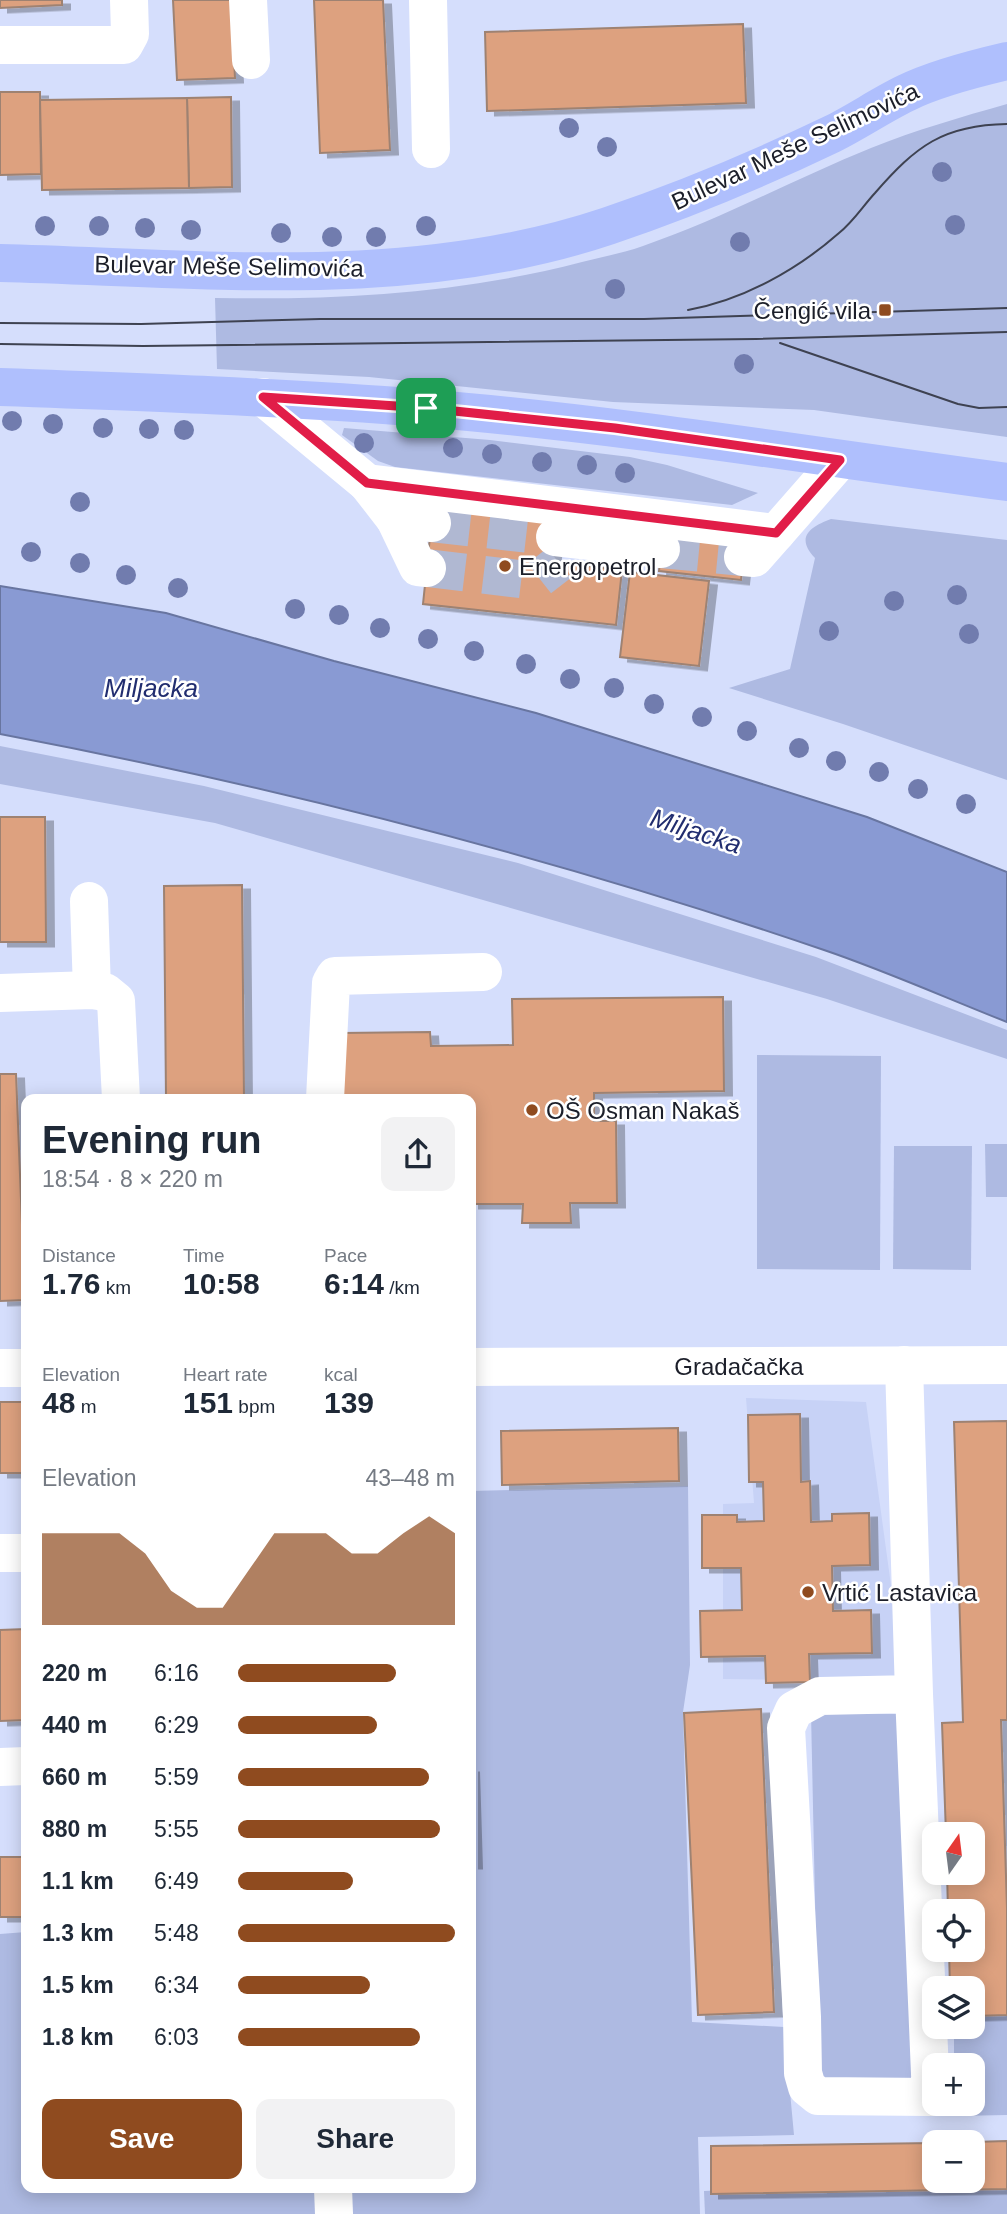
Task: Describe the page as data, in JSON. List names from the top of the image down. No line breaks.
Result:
{"streets":{"main road":["Bulevar Meše Selimovića"],"street":["Gradačačka"]},"water":["Miljacka"],"places":{"transit":["Čengić vila"],"other":["Energopetrol","OŠ Osman Nakaš","Vrtić Lastavica"]},"north":"top","page":{"heading":["Evening run","18:54 · 8 × 220 m"],"stats":[["Distance","1.76 km"],["Time","10:58"],["Pace","6:14 /km"],["Elevation","48 m"],["Heart rate","151 bpm"],["kcal","139"]],"chart":["Elevation","43–48 m"],"list":[{"name":"220 m","note":"6:16"},{"name":"440 m","note":"6:29"},{"name":"660 m","note":"5:59"},{"name":"880 m","note":"5:55"},{"name":"1.1 km","note":"6:49"},{"name":"1.3 km","note":"5:48"},{"name":"1.5 km","note":"6:34"},{"name":"1.8 km","note":"6:03"}],"map_buttons":["+","−"],"buttons":["Save","Share"]}}
